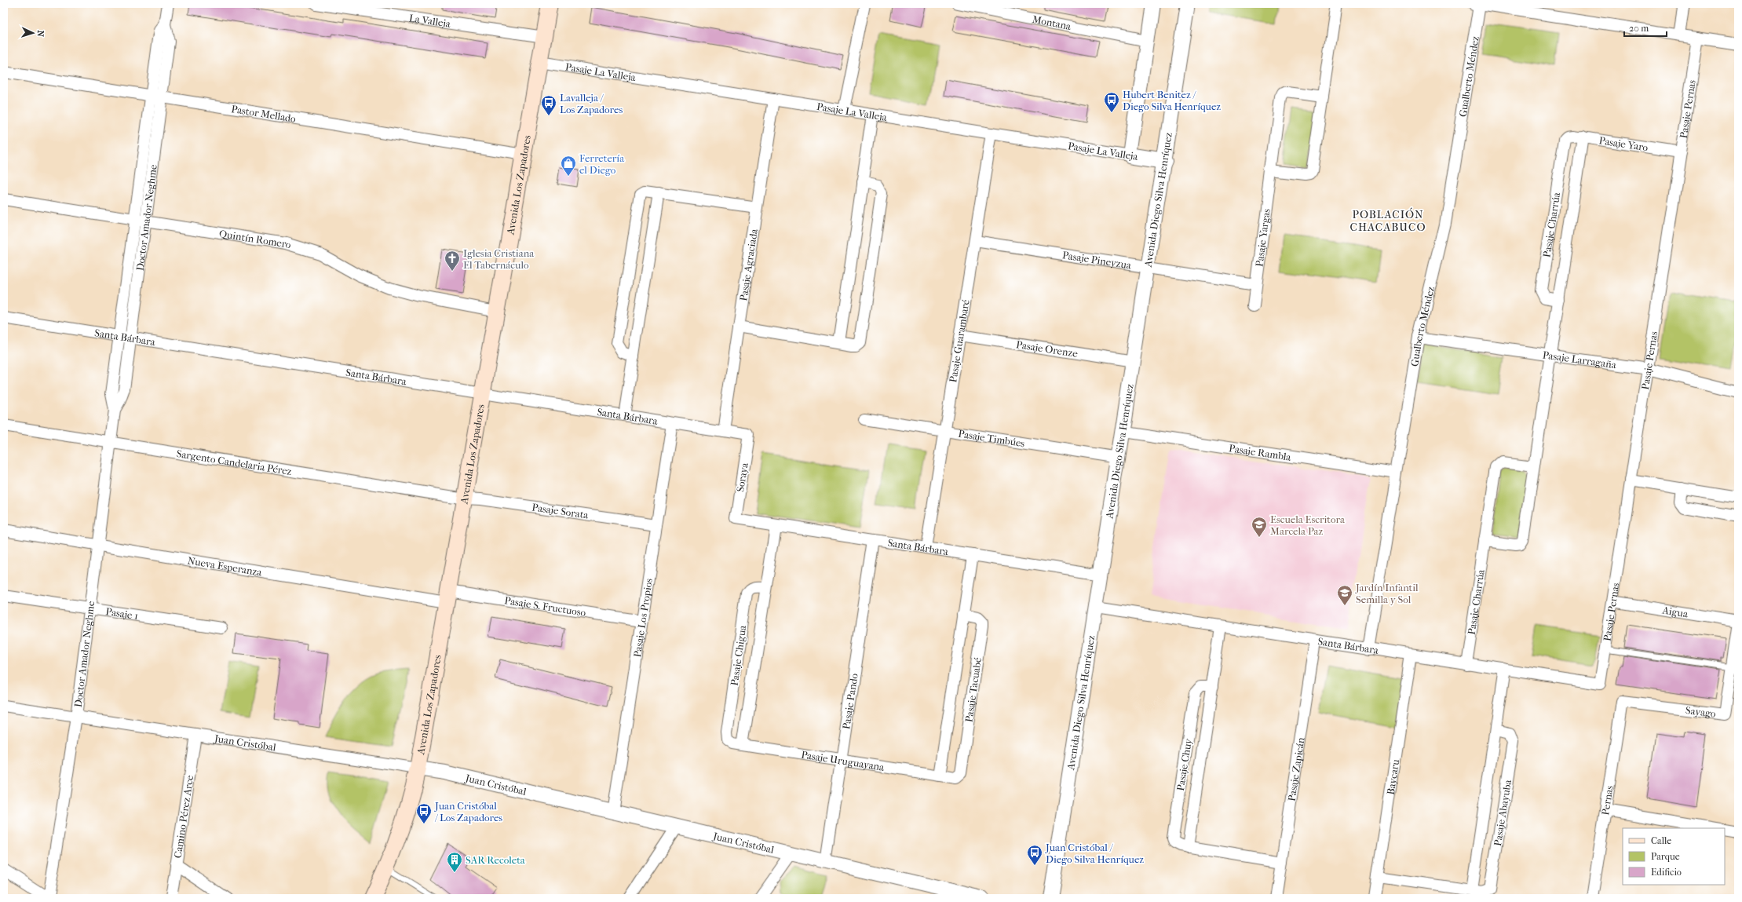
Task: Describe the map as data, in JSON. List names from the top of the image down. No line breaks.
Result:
{"streets":{"main road":["Avenida Los Zapadores"],"street":["La Valleja","Montana","Pasaje La Valleja","Gualberto Méndez","Pasaje Pernas","Pastor Mellado","Pasaje Yaro","Avenida Diego Silva Henríquez","Doctor Amador Neghme","Pasaje Charrúa","Pasaje Yargas","Quintín Romero","Pasaje Pineyzua","Pasaje Agraciada","Santa Bárbara","Pasaje Guarambaré","Pasaje Orenze","Pasaje Larragaña","Pasaje Timbúes","Pasaje Rambla","Sargento Candelaria Pérez","Soraya","Pasaje Sorata","Nueva Esperanza","Pasaje S. Fructuoso","Aigua","Pasaje 1","Pasaje Los Propios","Pasaje Chigua","Pasaje Tacuabé","Pasaje Pando","Sayago","Juan Cristóbal","Pasaje Uruguayana","Pasaje Chuy","Pasaje Zapicán","Baycaru","Pernas","Pasaje Abayuba","Camino Pérez Arce"]},"crossings":[["La Valleja","Avenida Los Zapadores"],["Pasaje La Valleja","Avenida Los Zapadores"],["Pasaje La Valleja","Avenida Diego Silva Henríquez"],["Pasaje La Valleja","Pasaje Agraciada"],["Pasaje La Valleja","Pasaje Guarambaré"],["Gualberto Méndez","Santa Bárbara"],["Gualberto Méndez","Pasaje Larragaña"],["Gualberto Méndez","Pasaje Rambla"],["Pasaje Pernas","Pasaje Yaro"],["Pasaje Pernas","Santa Bárbara"],["Pasaje Pernas","Pasaje Larragaña"],["Pasaje Pernas","Aigua"],["Pastor Mellado","Avenida Los Zapadores"],["Pastor Mellado","Doctor Amador Neghme"],["Pasaje Yaro","Pasaje Charrúa"],["Avenida Los Zapadores","Quintín Romero"],["Avenida Los Zapadores","Santa Bárbara"],["Avenida Los Zapadores","Sargento Candelaria Pérez"],["Avenida Los Zapadores","Pasaje Sorata"],["Avenida Los Zapadores","Nueva Esperanza"],["Avenida Los Zapadores","Pasaje S. Fructuoso"],["Avenida Los Zapadores","Juan Cristóbal"],["Avenida Diego Silva Henríquez","Pasaje Pineyzua"],["Avenida Diego Silva Henríquez","Santa Bárbara"],["Avenida Diego Silva Henríquez","Pasaje Orenze"],["Avenida Diego Silva Henríquez","Pasaje Timbúes"],["Avenida Diego Silva Henríquez","Pasaje Rambla"],["Doctor Amador Neghme","Quintín Romero"],["Doctor Amador Neghme","Santa Bárbara"],["Doctor Amador Neghme","Sargento Candelaria Pérez"],["Doctor Amador Neghme","Nueva Esperanza"],["Doctor Amador Neghme","Pasaje 1"],["Doctor Amador Neghme","Juan Cristóbal"],["Pasaje Charrúa","Santa Bárbara"],["Pasaje Charrúa","Pasaje Larragaña"],["Pasaje Yargas","Pasaje Pineyzua"],["Pasaje Pineyzua","Pasaje Guarambaré"],["Pasaje Agraciada","Santa Bárbara"],["Santa Bárbara","Pasaje Guarambaré"],["Santa Bárbara","Soraya"],["Santa Bárbara","Pasaje Los Propios"],["Santa Bárbara","Pasaje Chigua"],["Santa Bárbara","Pasaje Tacuabé"],["Santa Bárbara","Pasaje Pando"],["Santa Bárbara","Pasaje Chuy"],["Santa Bárbara","Pasaje Zapicán"],["Santa Bárbara","Baycaru"],["Santa Bárbara","Pasaje Abayuba"],["Pasaje Guarambaré","Pasaje Orenze"],["Pasaje Guarambaré","Pasaje Timbúes"],["Sargento Candelaria Pérez","Pasaje Sorata"],["Pasaje Sorata","Pasaje Los Propios"],["Nueva Esperanza","Pasaje S. Fructuoso"],["Pasaje S. Fructuoso","Pasaje Los Propios"],["Aigua","Sayago"],["Pasaje Los Propios","Juan Cristóbal"],["Pasaje Chigua","Pasaje Uruguayana"],["Pasaje Tacuabé","Pasaje Uruguayana"],["Pasaje Pando","Juan Cristóbal"],["Pasaje Pando","Pasaje Uruguayana"],["Sayago","Pernas"],["Juan Cristóbal","Camino Pérez Arce"],["Pasaje Chuy","Pasaje Zapicán"],["Baycaru","Pasaje Abayuba"]],"districts":["POBLACIÓN CHACABUCO"],"places":{"bus stop":["Hubert Benitez / Diego Silva Henríquez","Lavalleja / Los Zapadores","Juan Cristóbal / Los Zapadores","Juan Cristóbal / Diego Silva Henríquez"],"shop":["Ferretería el Diego"],"church":["Iglesia Cristiana El Tabernáculo"],"school or university":["Escuela Escritora Marcela Paz","Jardín Infantil Semilla y Sol"],"building":["SAR Recoleta"]},"legend":["Calle","Parque","Edificio"],"scale_bar":"20 m","north":"right"}
